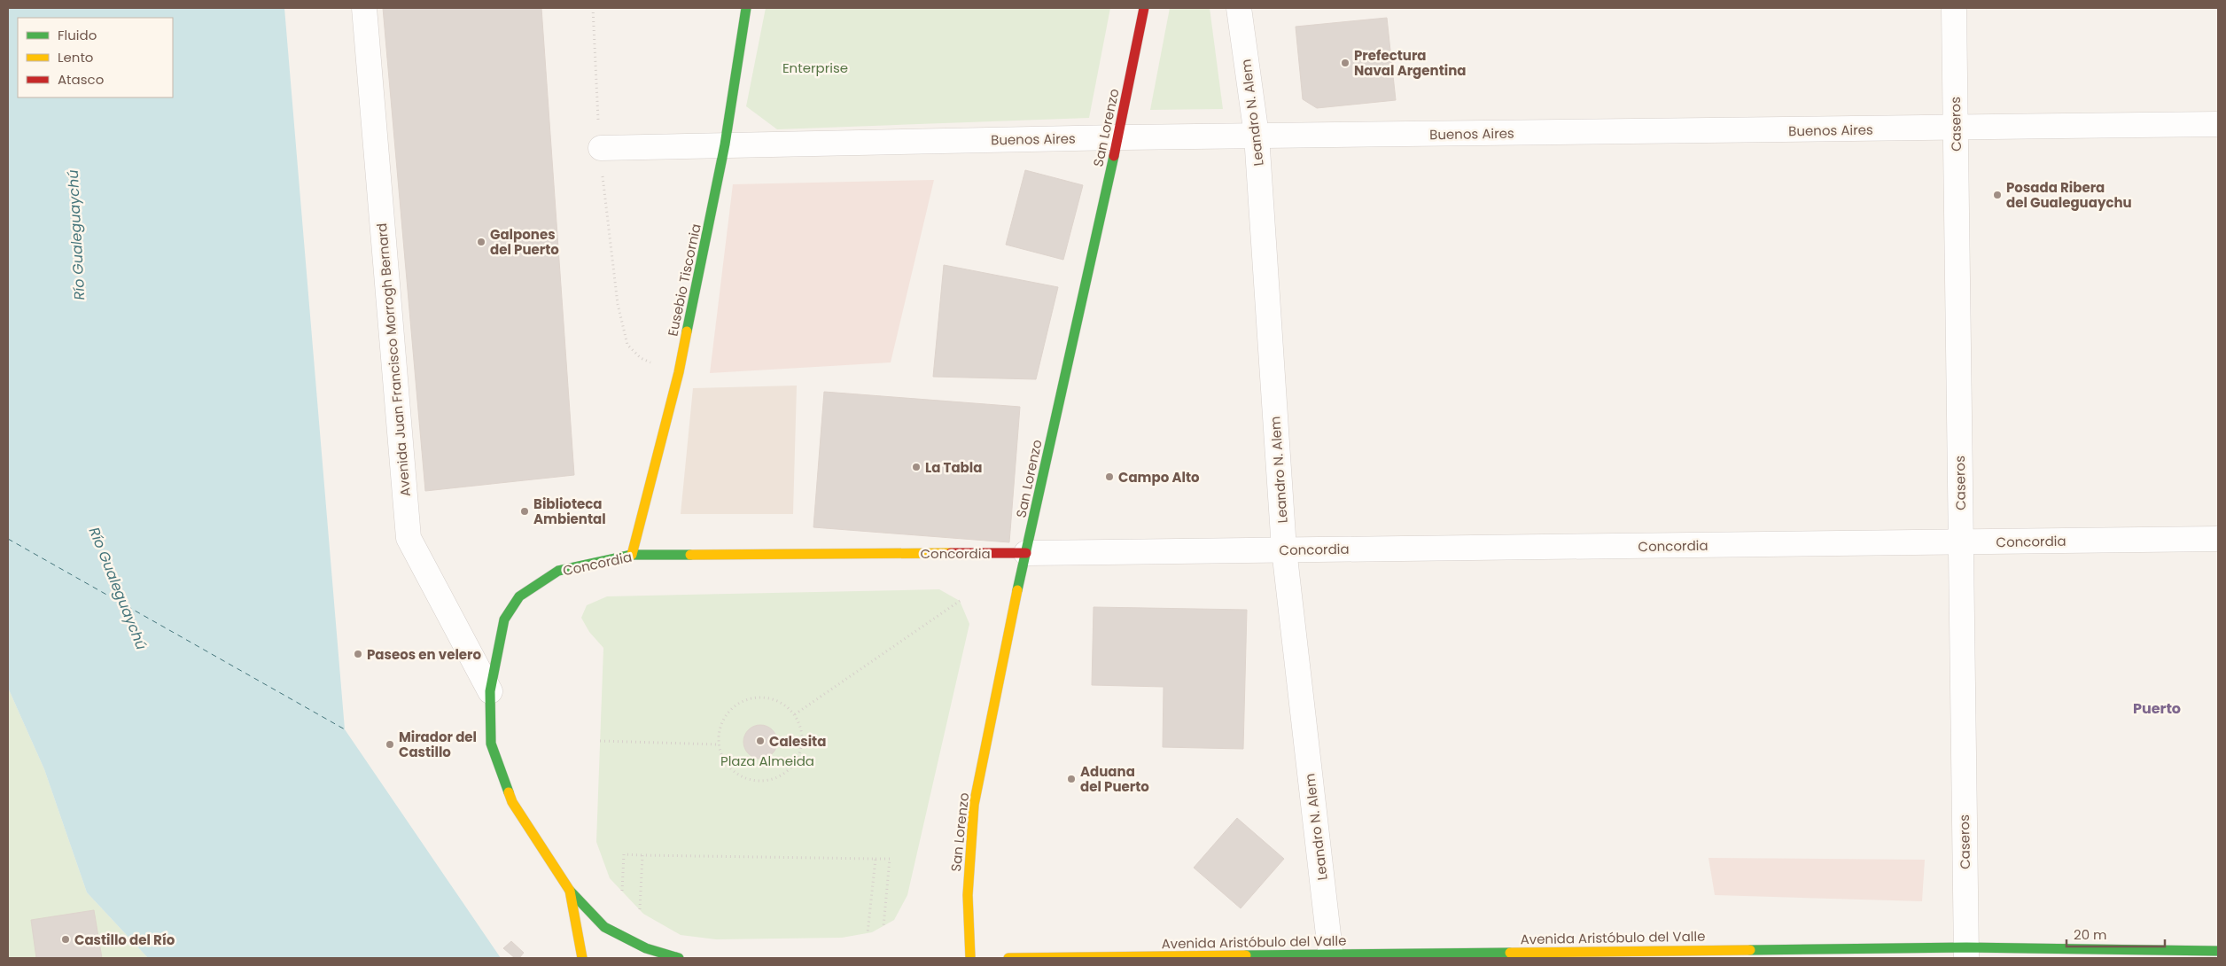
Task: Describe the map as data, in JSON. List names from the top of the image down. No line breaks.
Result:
{"streets":{"main road":["San Lorenzo","Eusebio Tiscornia","Concordia","Avenida Aristóbulo del Valle"],"street":["Leandro N. Alem","Caseros","Buenos Aires","Avenida Juan Francisco Morrogh Bernard"]},"crossings":[["Leandro N. Alem","Buenos Aires"],["Leandro N. Alem","Concordia"],["Leandro N. Alem","Avenida Aristóbulo del Valle"],["Caseros","Buenos Aires"],["Caseros","Concordia"],["Caseros","Avenida Aristóbulo del Valle"],["San Lorenzo","Buenos Aires"],["San Lorenzo","Concordia"],["Buenos Aires","Eusebio Tiscornia"],["Eusebio Tiscornia","Concordia"],["Avenida Juan Francisco Morrogh Bernard","Concordia"]],"districts":["Puerto"],"water":["Río Gualeguaychú"],"parks":["Enterprise","Plaza Almeida"],"places":["Prefectura Naval Argentina","Posada Ribera del Gualeguaychu","Galpones del Puerto","La Tabla","Campo Alto","Biblioteca Ambiental","Paseos en velero","Calesita","Mirador del Castillo","Aduana del Puerto","Castillo del Río"],"legend":["Fluido","Lento","Atasco"],"scale_bar":"20 m"}
